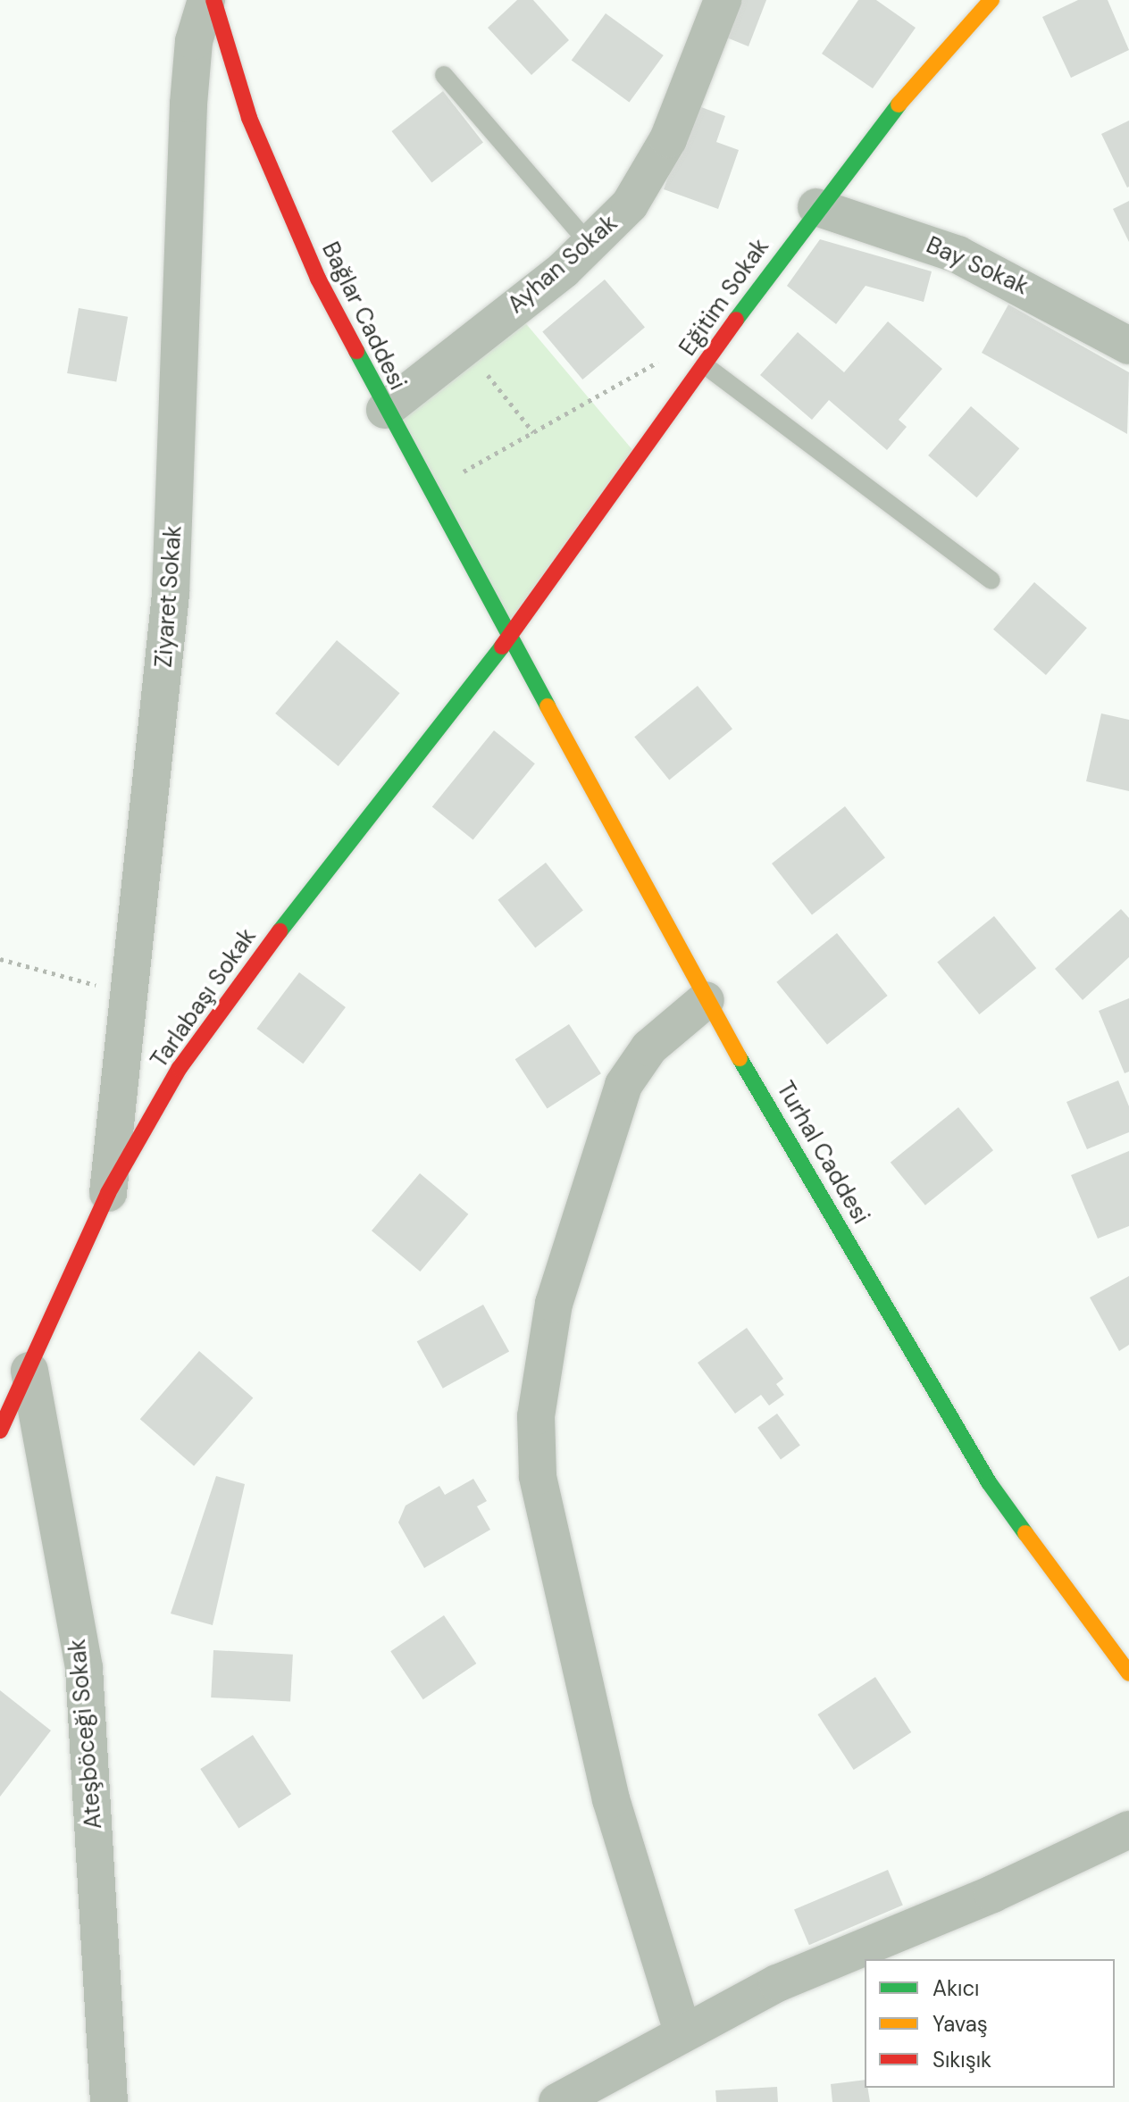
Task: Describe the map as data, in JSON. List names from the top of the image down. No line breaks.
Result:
{"streets":{"street":["Ayhan Sokak","Bay Sokak","Eğitim Sokak","Bağlar Caddesi","Ziyaret Sokak","Tarlabaşı Sokak","Turhal Caddesi","Ateşböceği Sokak"]},"crossings":[["Ayhan Sokak","Bağlar Caddesi"],["Bay Sokak","Eğitim Sokak"],["Eğitim Sokak","Bağlar Caddesi"],["Eğitim Sokak","Tarlabaşı Sokak"],["Eğitim Sokak","Turhal Caddesi"],["Bağlar Caddesi","Tarlabaşı Sokak"],["Bağlar Caddesi","Turhal Caddesi"],["Ziyaret Sokak","Tarlabaşı Sokak"],["Tarlabaşı Sokak","Turhal Caddesi"],["Tarlabaşı Sokak","Ateşböceği Sokak"]],"legend":["Akıcı","Yavaş","Sıkışık"]}
